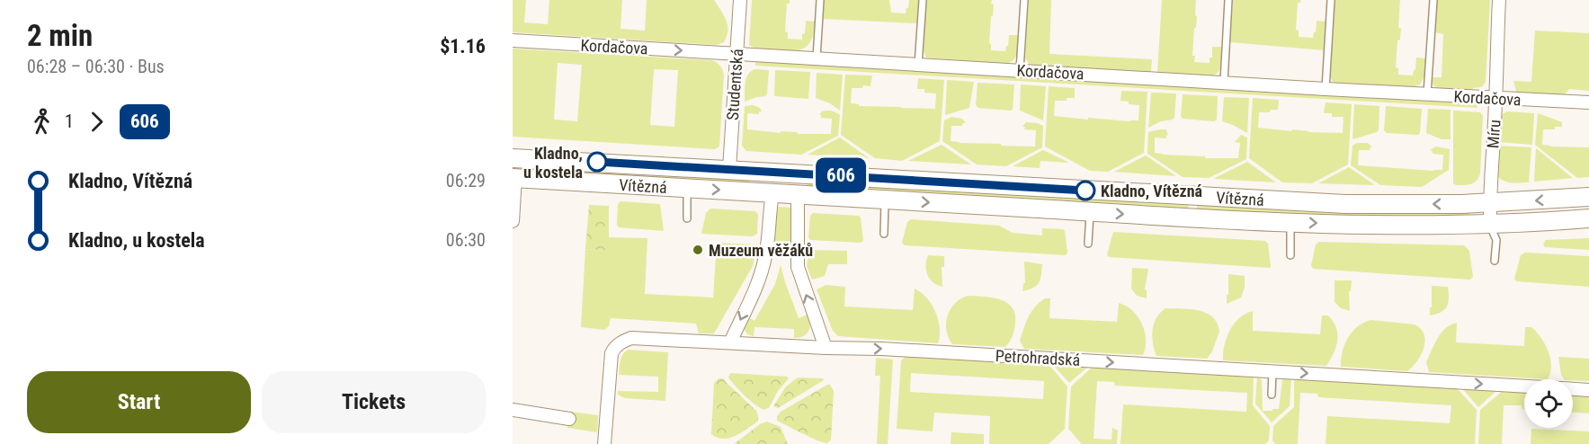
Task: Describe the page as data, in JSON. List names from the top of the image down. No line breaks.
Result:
{"streets":{"main road":["Vítězná"],"street":["Kordačova","Studentská","Míru","Petrohradská"]},"crossings":[["Kordačova","Studentská"],["Kordačova","Míru"],["Studentská","Vítězná"],["Míru","Vítězná"]],"one_way":["Petrohradská"],"places":["Kladno, u kostela","Kladno, Vítězná","Muzeum věžáků"],"lines":["bus line 606"],"page":{"heading":["2 min","06:28 – 06:30 · Bus","$1.16"],"on_map":"606","legs":["1","606"],"list":[{"name":"Kladno, Vítězná","value":"06:29"},{"name":"Kladno, u kostela","value":"06:30"}],"buttons":["Start","Tickets"]}}
